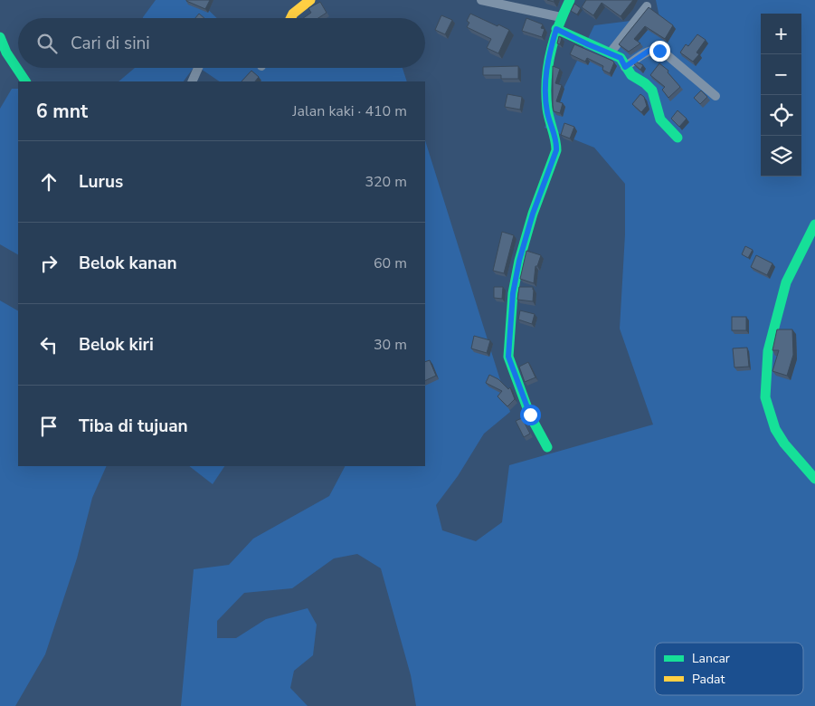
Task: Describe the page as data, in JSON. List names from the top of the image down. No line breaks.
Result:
{"legend":["Lancar","Padat"],"page":{"map_buttons":["+","−"],"search":"Cari di sini","heading":["6 mnt","Jalan kaki · 410 m"],"list":[["Lurus","320 m"],["Belok kanan","60 m"],["Belok kiri","30 m"],"Tiba di tujuan"]}}
